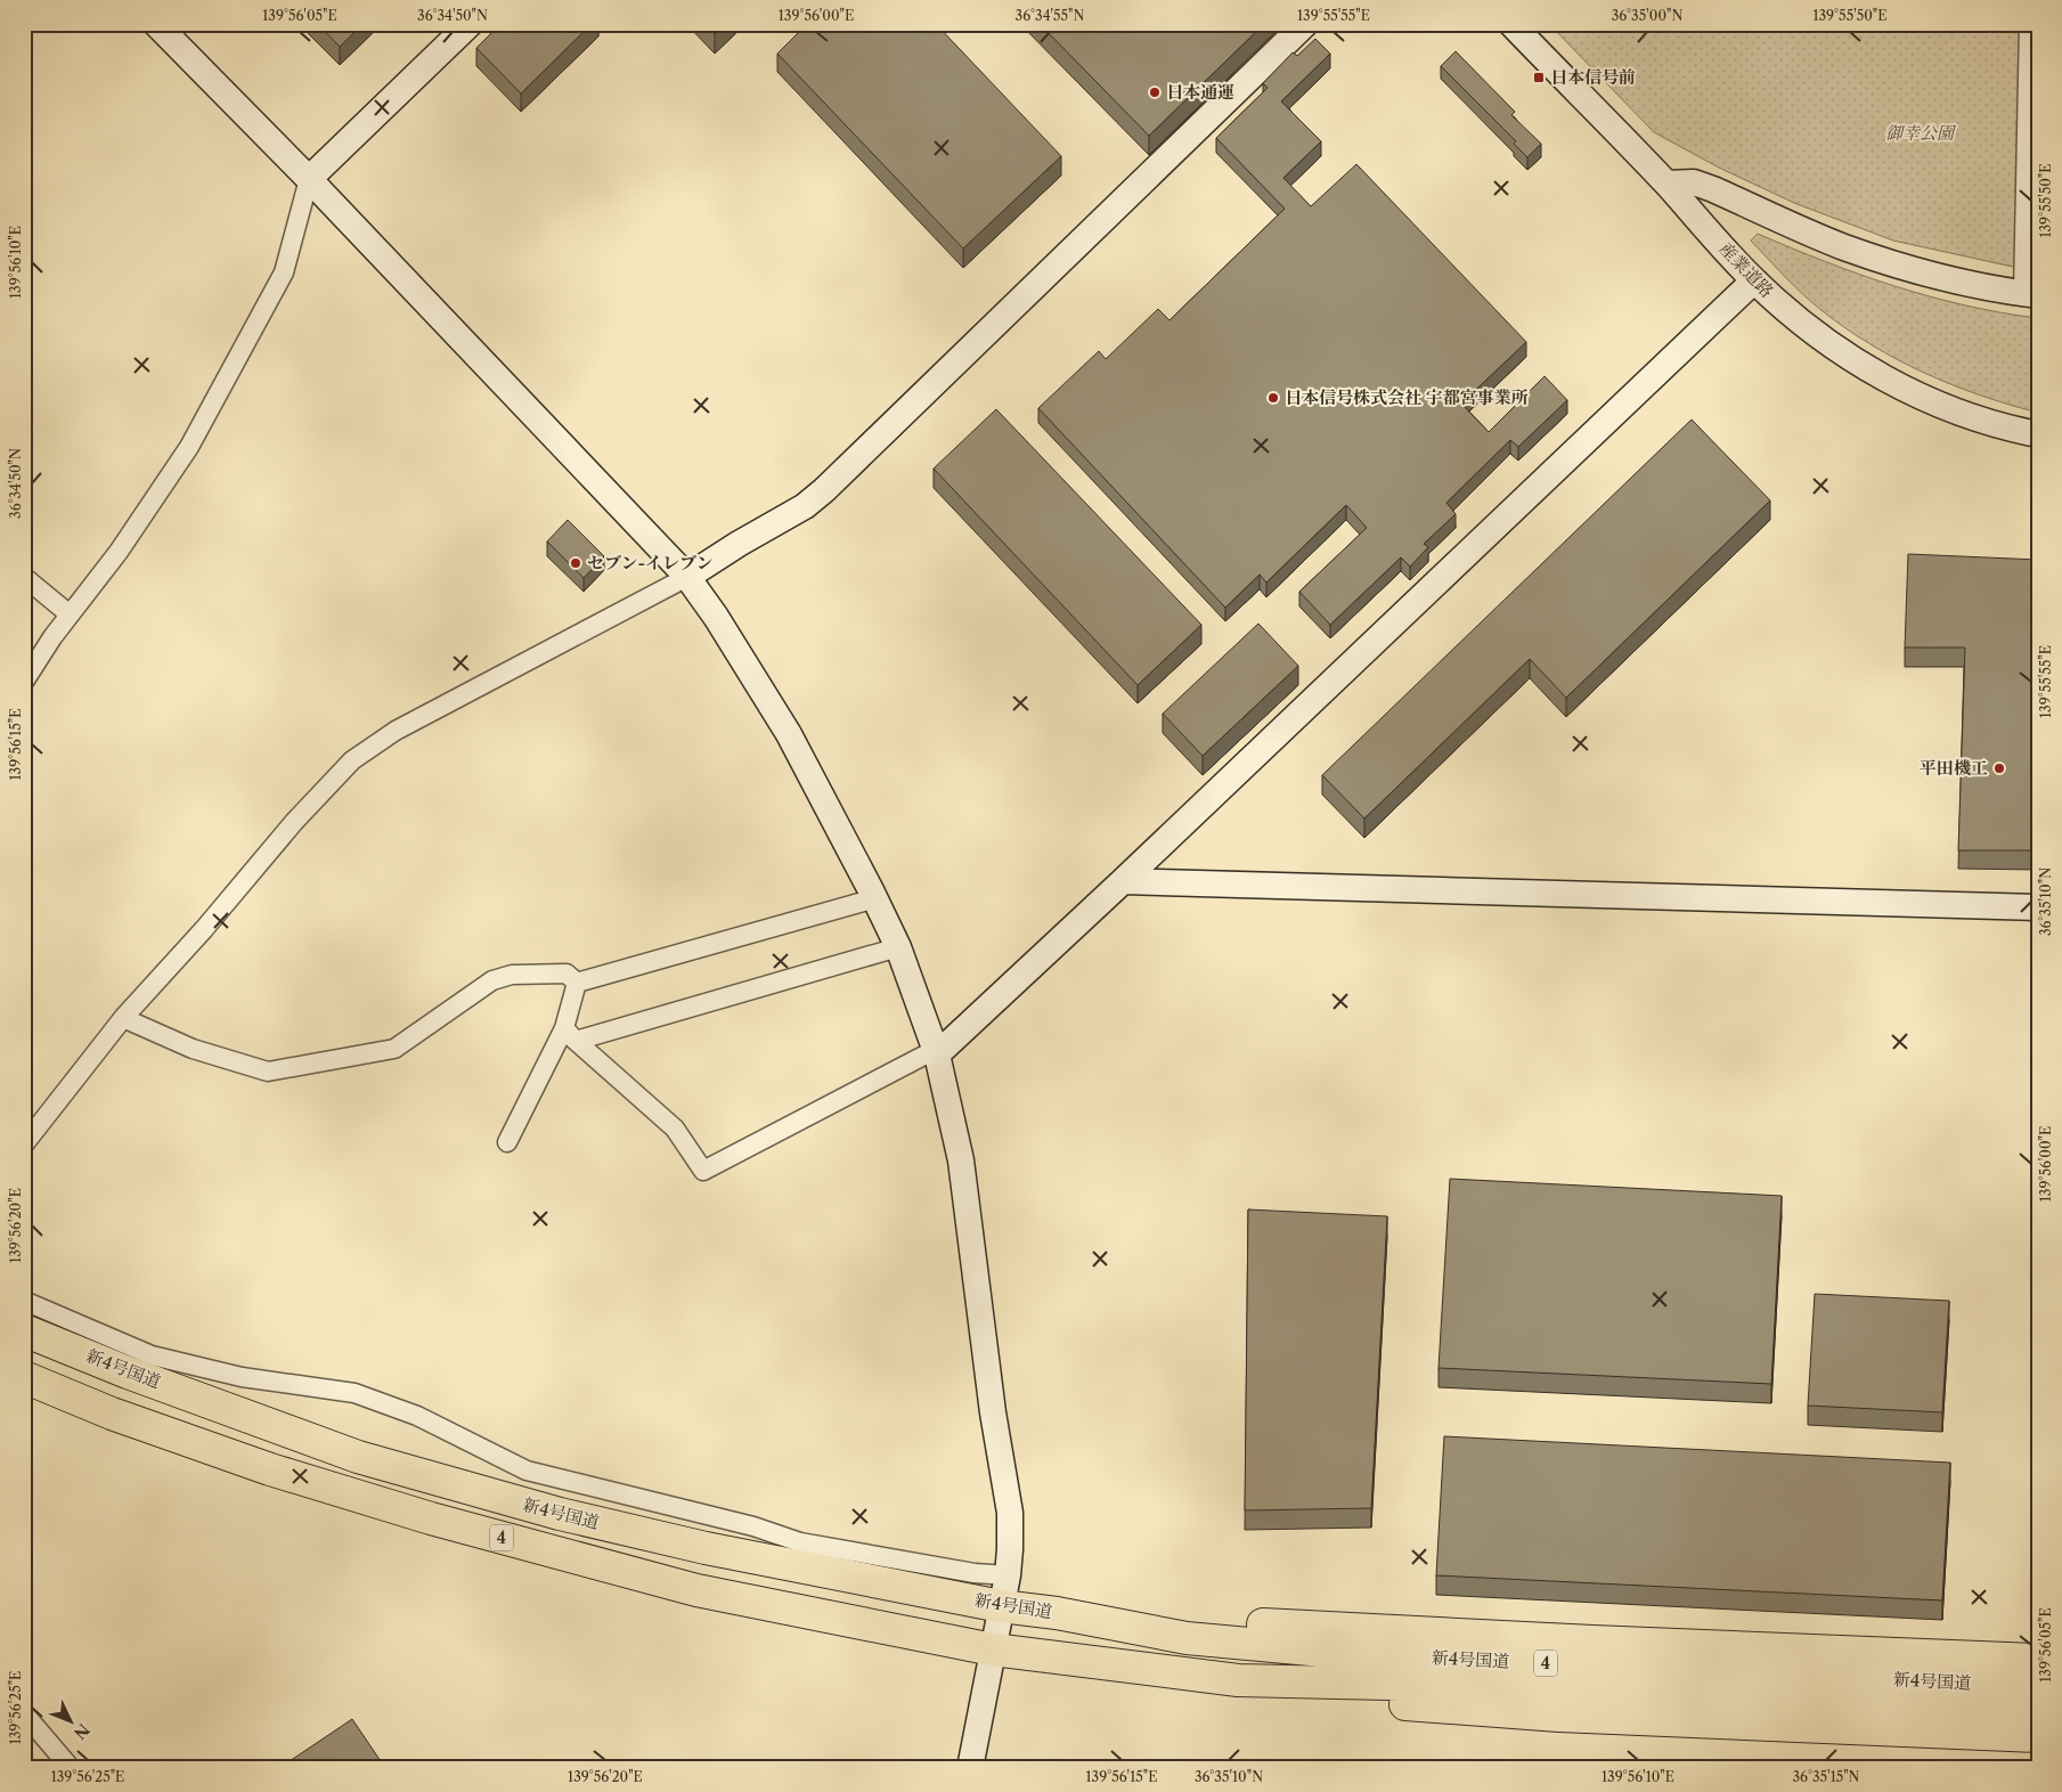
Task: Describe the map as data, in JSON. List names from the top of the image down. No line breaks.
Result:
{"streets":{"highway":["新4号国道","4"],"street":["産業道路"]},"parks":["御幸公園"],"places":{"transit":["日本信号前"],"other":["日本通運","日本信号株式会社 宇都宮事業所","セブン-イレブン","平田機工"]},"north":"bottom right","coordinates":["139°56'05\"E","36°34'50\"N","139°56'00\"E","36°34'55\"N","139°55'55\"E","36°35'00\"N","139°55'50\"E","139°56'10\"E","139°56'15\"E","36°35'10\"N","139°56'20\"E","139°56'25\"E","36°35'15\"N"]}
